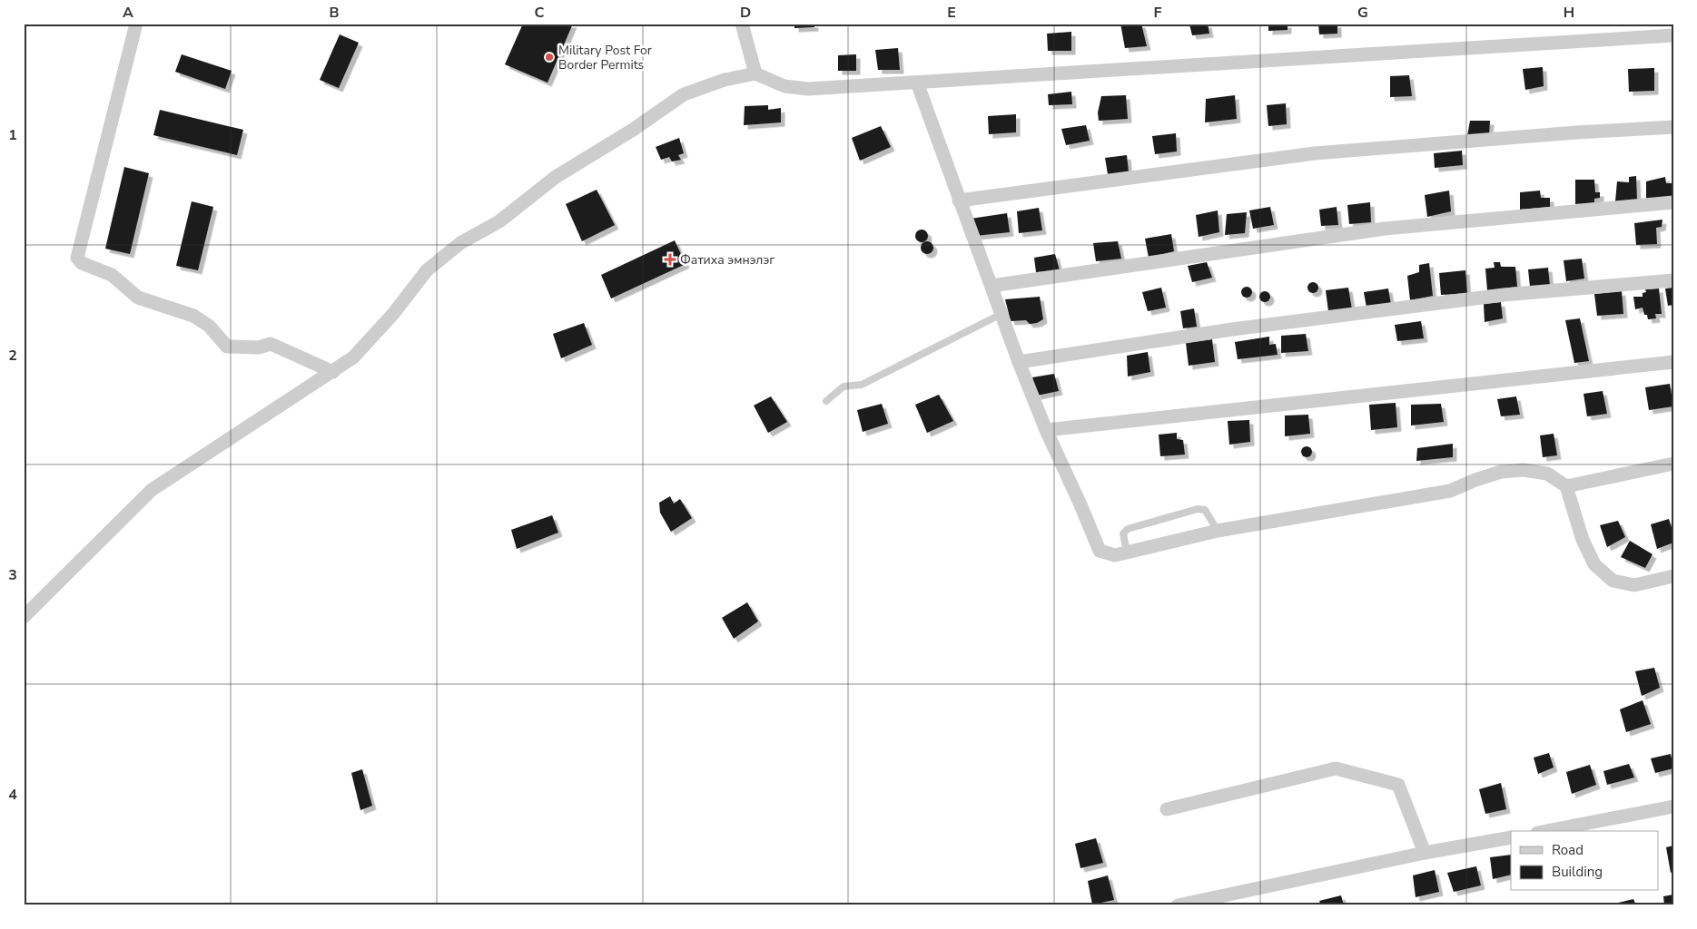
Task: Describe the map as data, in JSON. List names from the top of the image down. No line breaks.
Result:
{"places":{"other":["Military Post For Border Permits"],"health":["Фатиха эмнэлэг"]},"legend":["Road","Building"],"grid":{"columns":["A","B","C","D","E","F","G","H"],"rows":["1","2","3","4"]}}
